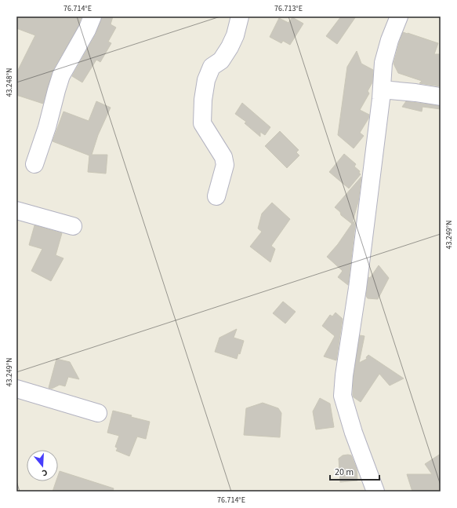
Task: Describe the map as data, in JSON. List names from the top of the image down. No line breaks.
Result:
{"scale_bar":"20 m","north":"bottom","coordinates":["76.714°E","76.713°E","43.248°N","43.249°N"]}
